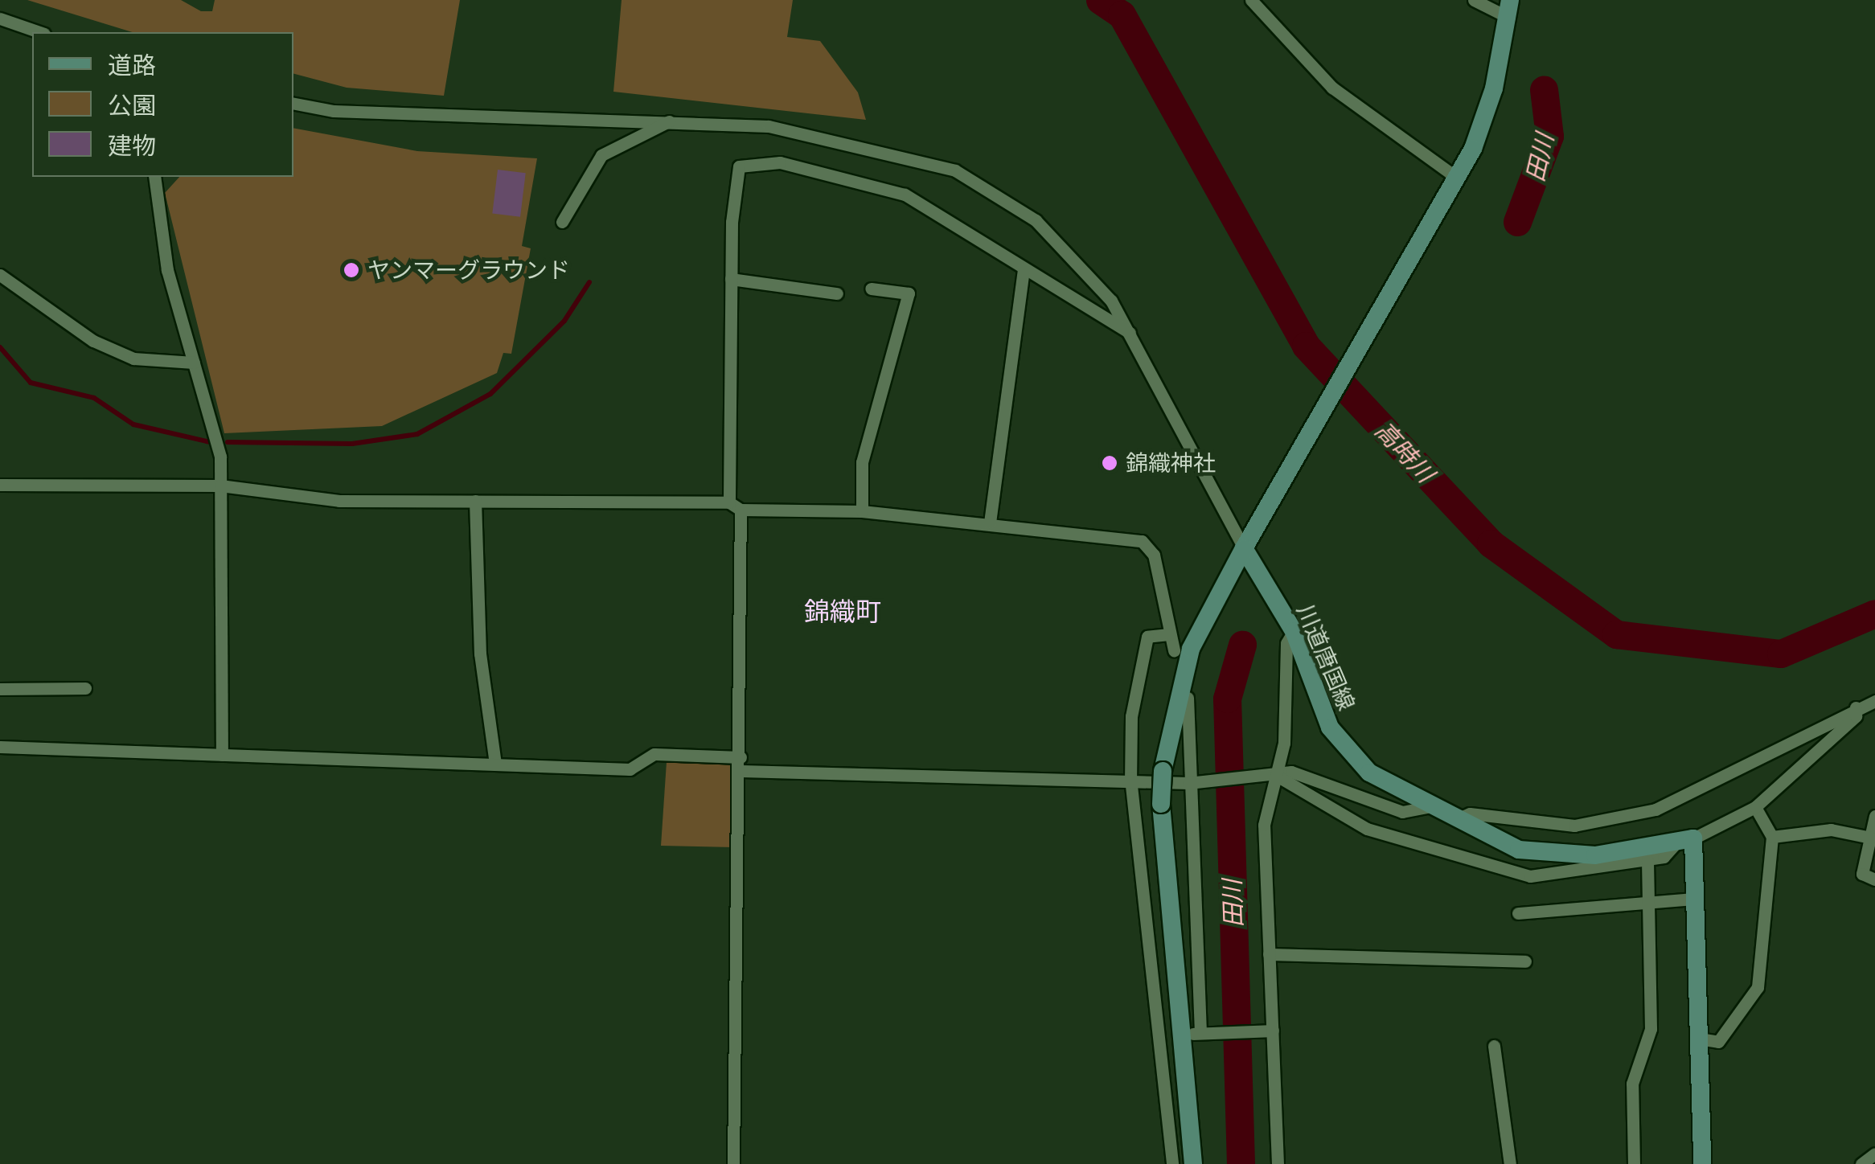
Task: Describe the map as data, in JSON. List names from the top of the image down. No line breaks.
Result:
{"streets":{"main road":["川道唐国線"]},"districts":["錦織町"],"water":["田川","高時川"],"places":["ヤンマーグラウンド","錦織神社"],"legend":["道路","公園","建物"]}
